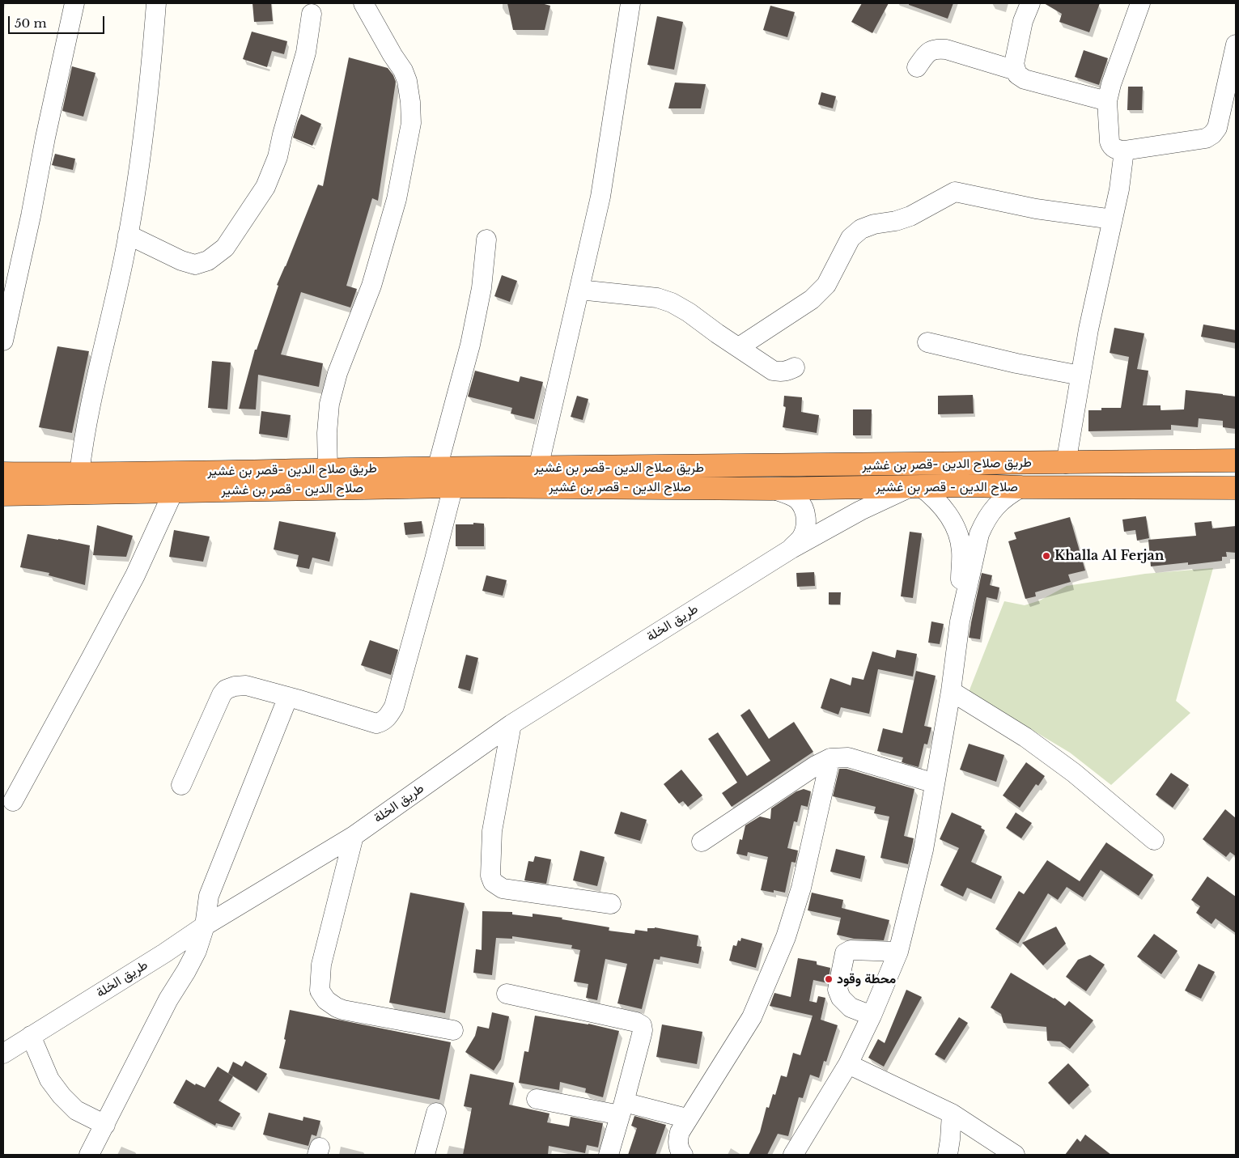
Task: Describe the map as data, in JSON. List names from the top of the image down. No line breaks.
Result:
{"streets":{"highway":["طريق صلاح الدين -قصر بن غشير","صلاح الدين - قصر بن غشير"],"street":["طريق الخلة"]},"crossings":[["صلاح الدين - قصر بن غشير","طريق الخلة"]],"places":["Khalla Al Ferjan","محطة وقود"],"scale_bar":"50 m"}
